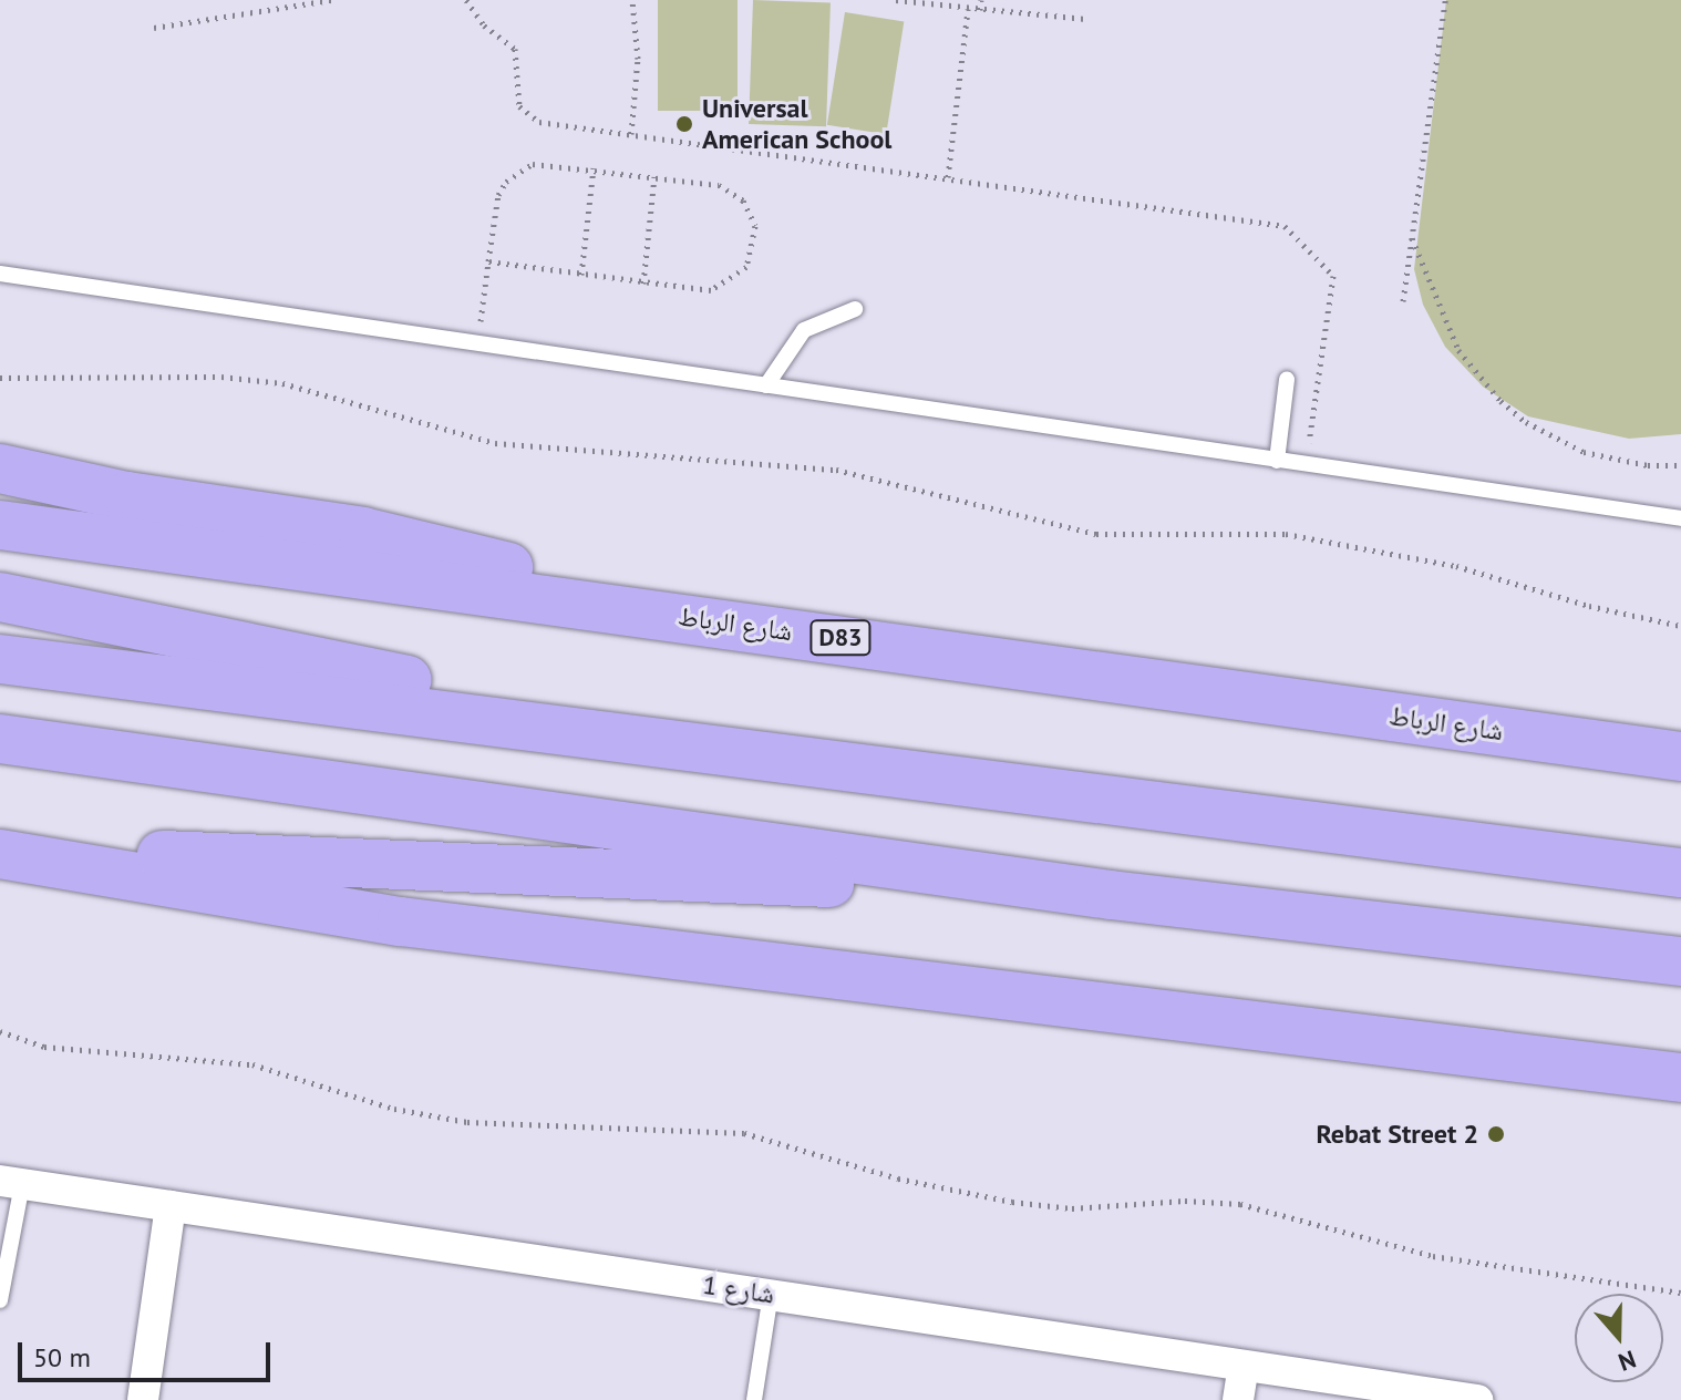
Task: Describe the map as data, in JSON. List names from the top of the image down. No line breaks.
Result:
{"streets":{"highway":["شارع الرباط","D83"],"street":["شارع 1"]},"places":["Universal American School","Rebat Street 2"],"scale_bar":"50 m","north":"bottom"}
